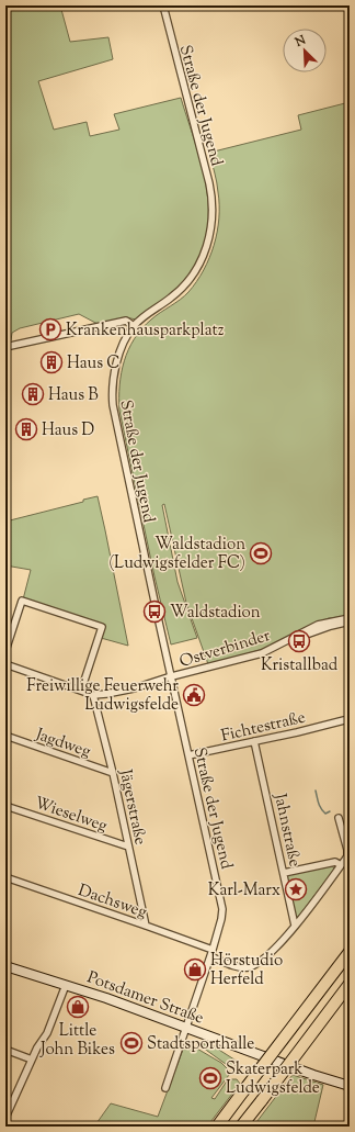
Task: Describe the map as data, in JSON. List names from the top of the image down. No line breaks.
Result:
{"streets":{"main road":["Potsdamer Straße"],"street":["Straße der Jugend","Ostverbinder","Fichtestraße","Jagdweg","Jägerstraße","Wieselweg","Jahnstraße","Dachsweg"]},"crossings":[["Straße der Jugend","Ostverbinder"],["Straße der Jugend","Fichtestraße"],["Straße der Jugend","Dachsweg"],["Straße der Jugend","Potsdamer Straße"],["Ostverbinder","Jägerstraße"],["Fichtestraße","Jahnstraße"],["Jagdweg","Jägerstraße"],["Jägerstraße","Wieselweg"],["Jägerstraße","Dachsweg"],["Jahnstraße","Dachsweg"]],"places":{"parking":["Krankenhausparkplatz"],"building":["Haus C","Haus B","Haus D"],"sports":["Waldstadion (Ludwigsfelder FC)","Stadtsporthalle","Skaterpark Ludwigsfelde"],"bus stop":["Waldstadion","Kristallbad"],"public building":["Freiwillige Feuerwehr Ludwigsfelde"],"place":["Karl-Marx"],"shop":["Hörstudio Herfeld","Little John Bikes"]},"north":"top left"}
